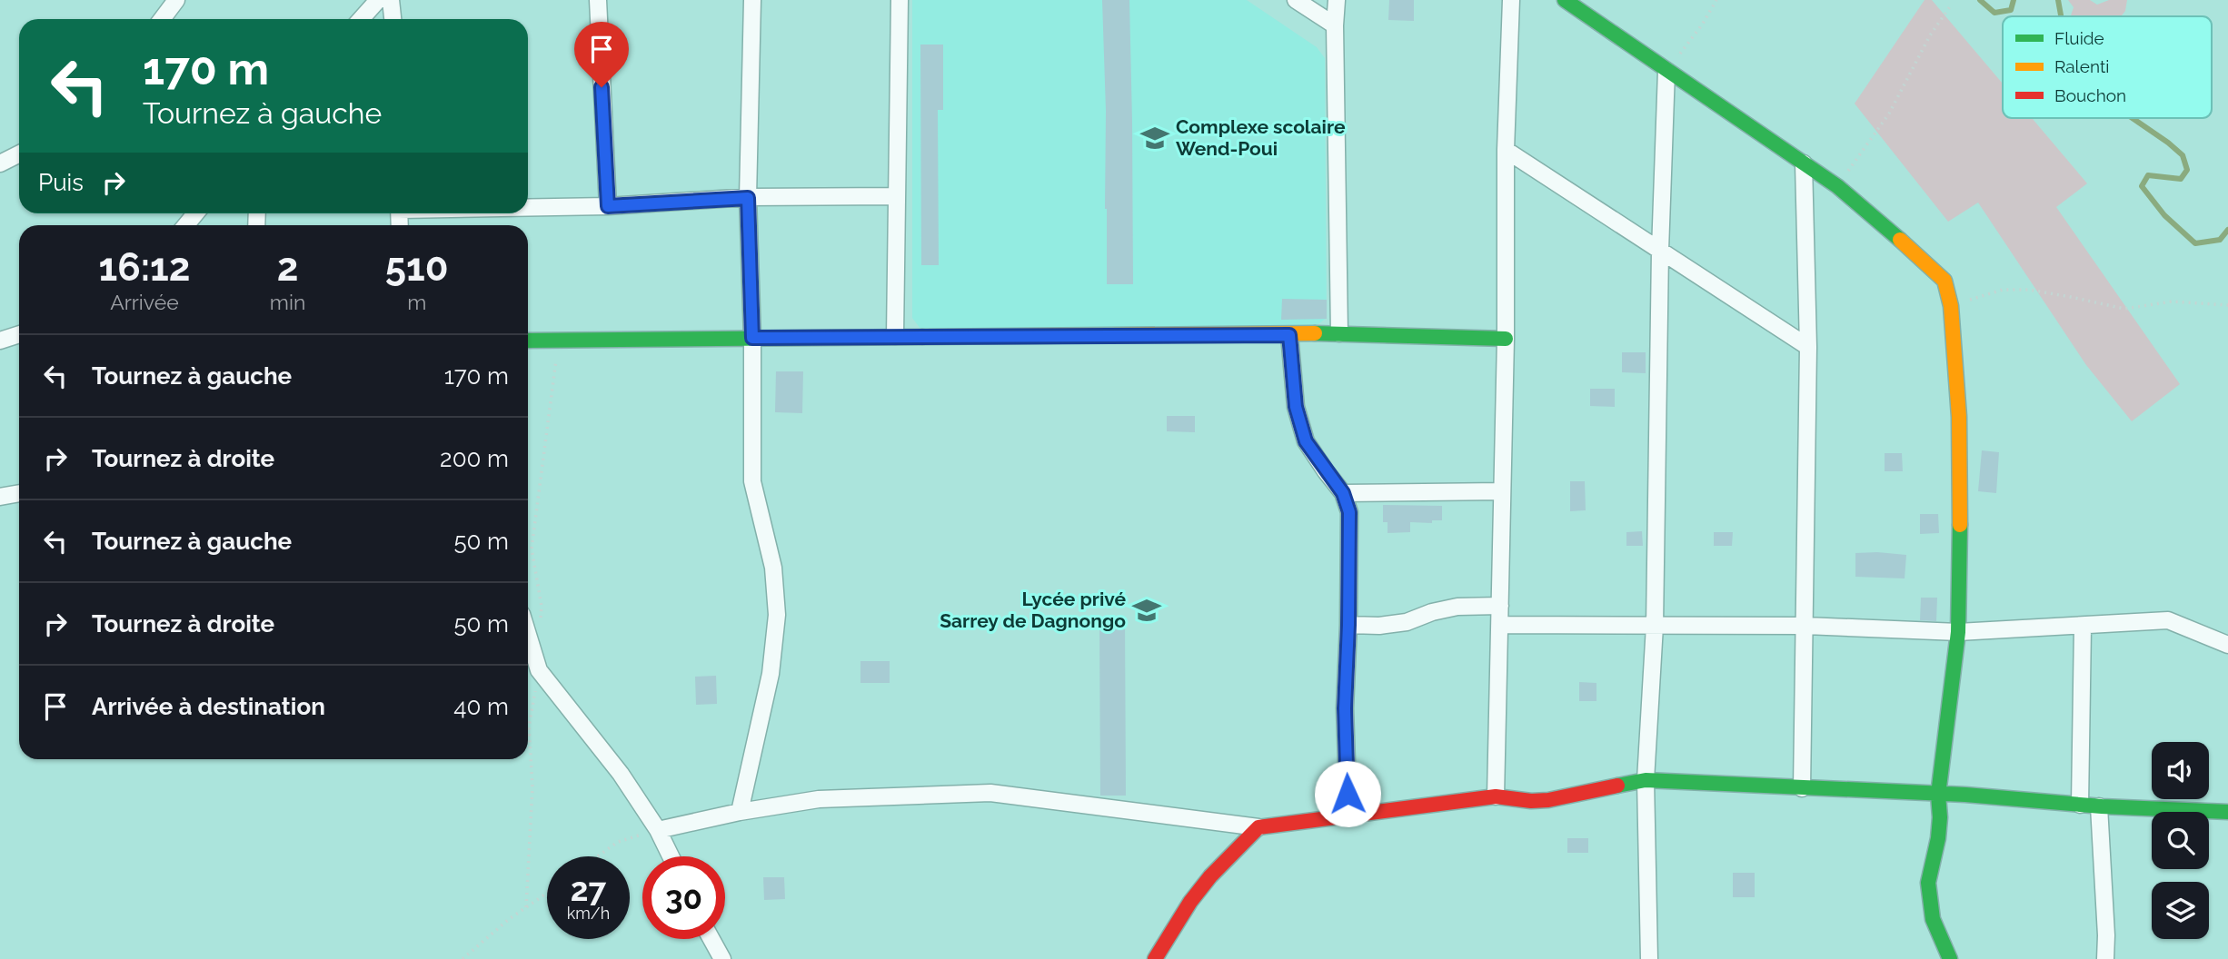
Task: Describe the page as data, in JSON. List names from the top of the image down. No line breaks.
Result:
{"places":{"school or university":["Complexe scolaire Wend-Poui","Lycée privé Sarrey de Dagnongo"]},"legend":["Fluide","Ralenti","Bouchon"],"page":{"turn":["170 m","Tournez à gauche"],"then":"Puis","eta":["16:12","Arrivée","2","min","510","m"],"list":[{"name":"Tournez à gauche","value":"170 m"},{"name":"Tournez à droite","value":"200 m"},{"name":"Tournez à gauche","value":"50 m"},{"name":"Tournez à droite","value":"50 m"},{"name":"Arrivée à destination","value":"40 m"}],"speed":"27 km/h","limit":"30"}}
